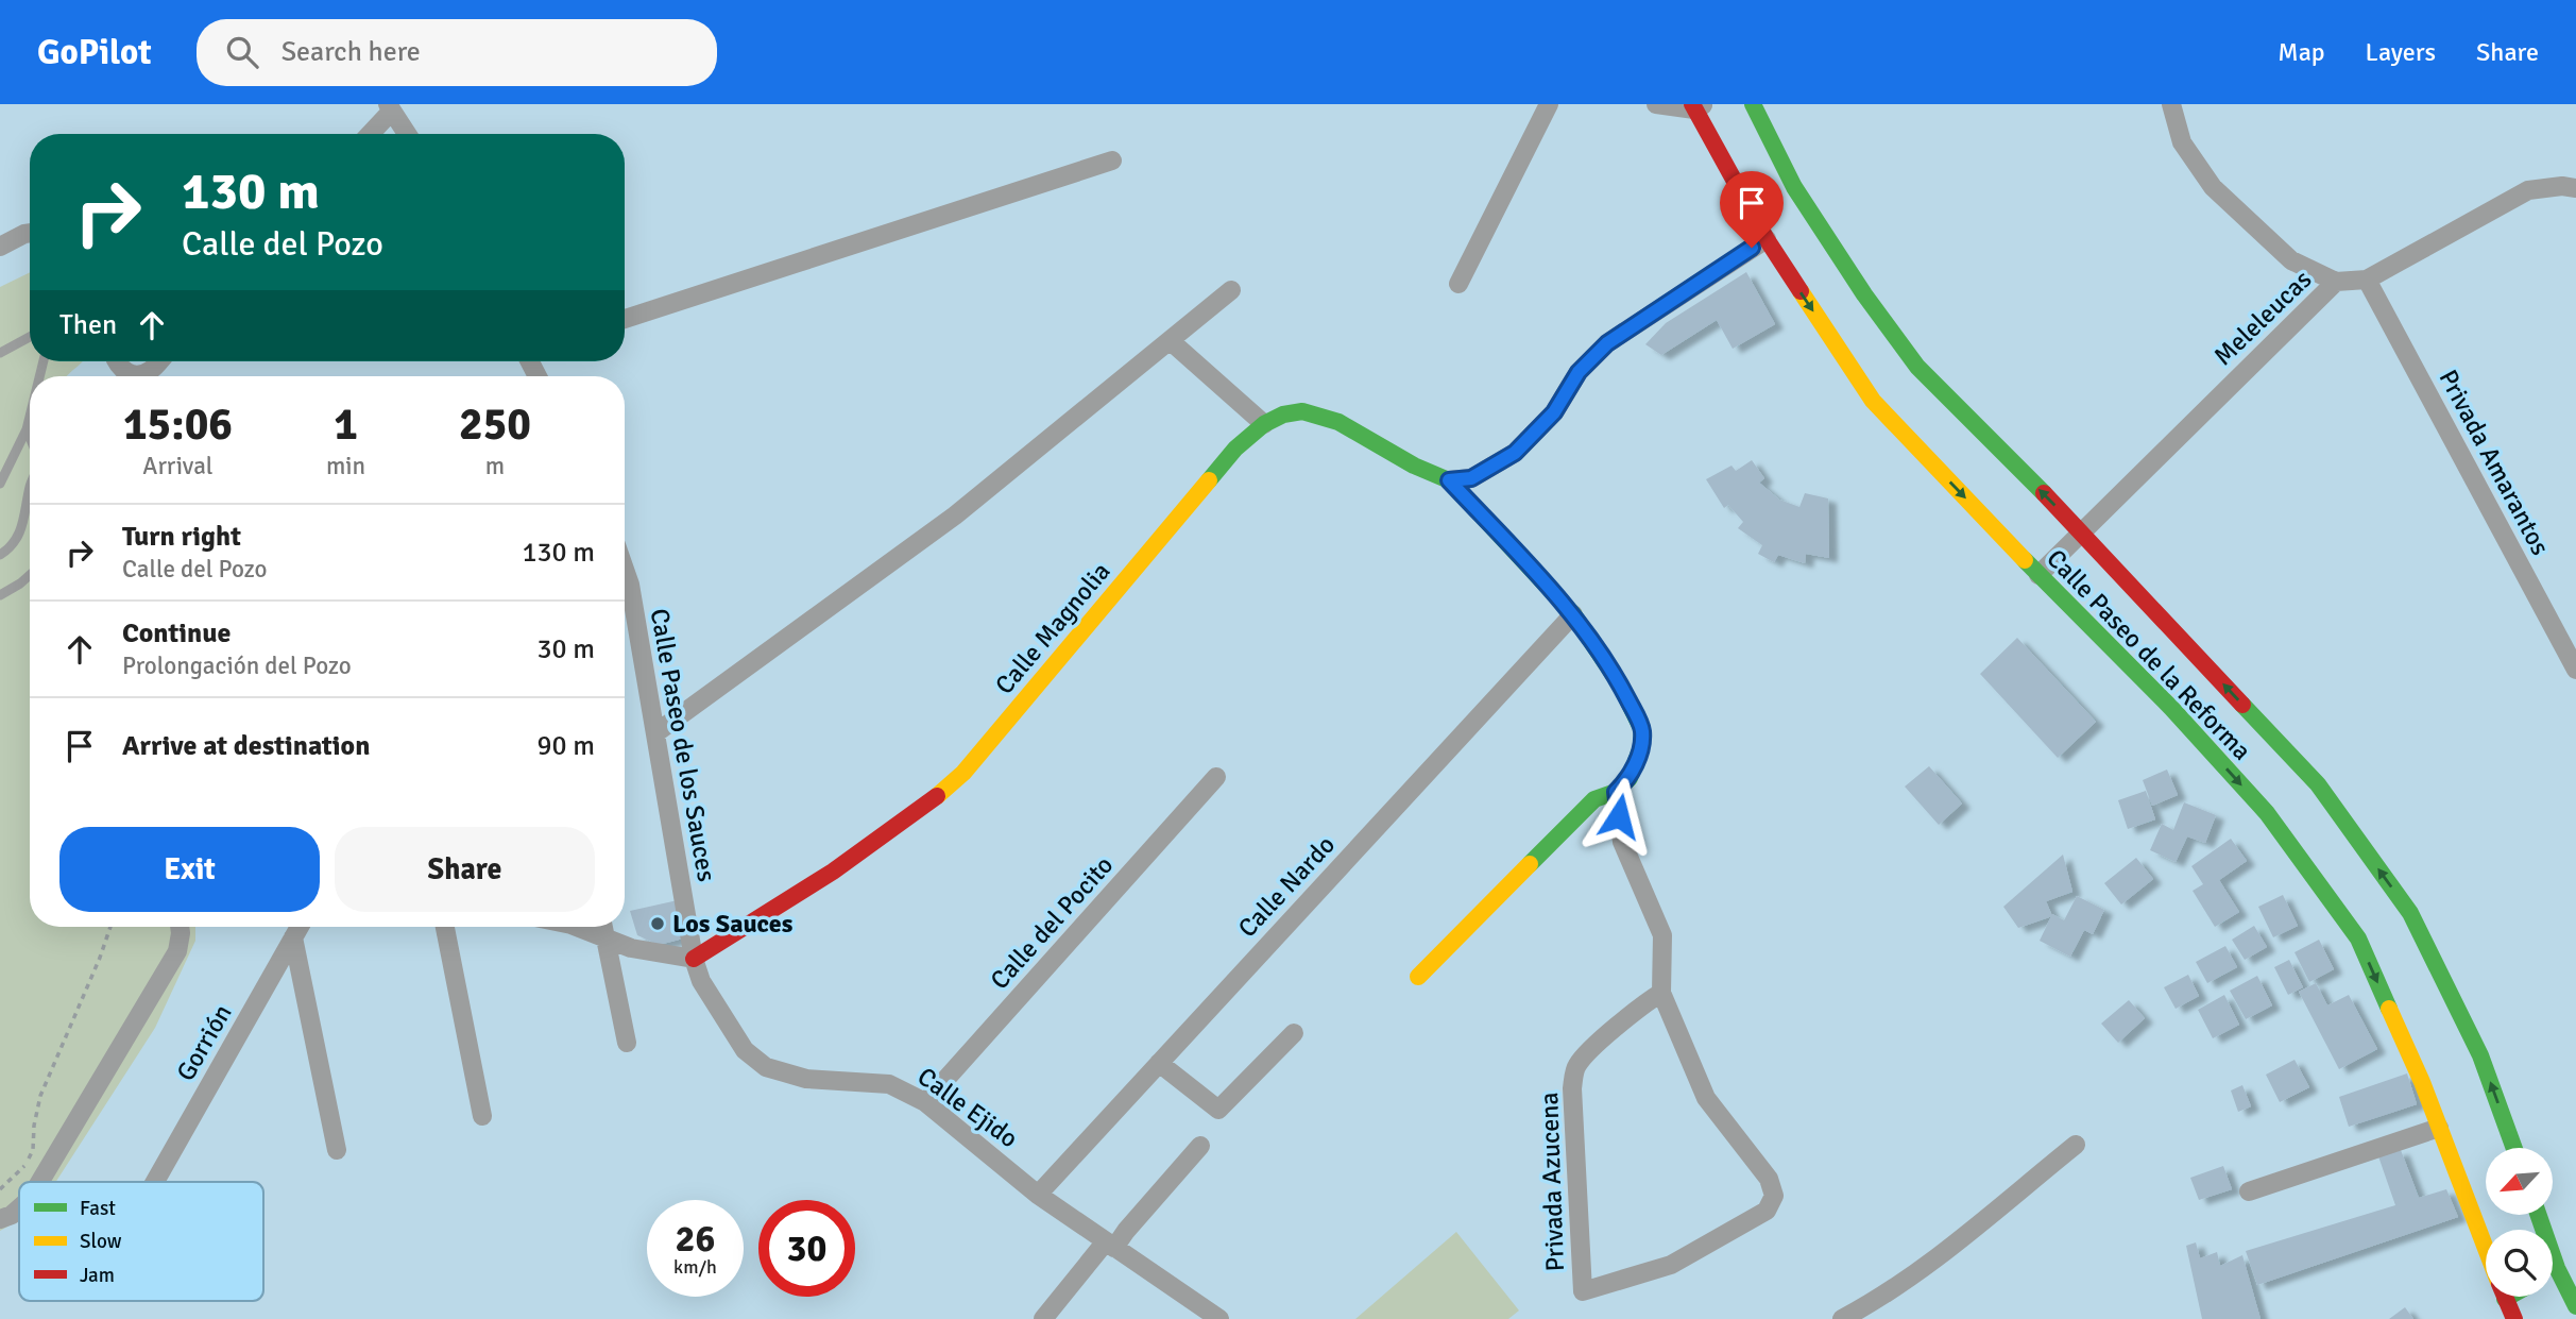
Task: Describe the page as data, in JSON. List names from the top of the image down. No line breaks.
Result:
{"streets":{"main road":["Calle Magnolia","Calle Paseo de la Reforma"],"street":["Meleleucas","Privada Amarantos","Calle Paseo de los Sauces","Calle Nardo","Calle del Pocito","Gorrión","Calle Ejido","Privada Azucena"]},"crossings":[["Meleleucas","Privada Amarantos"],["Meleleucas","Calle Paseo de la Reforma"],["Calle Magnolia","Calle Paseo de los Sauces"],["Calle Magnolia","Calle Ejido"],["Calle Paseo de los Sauces","Calle Ejido"],["Calle Nardo","Calle Ejido"],["Calle del Pocito","Calle Ejido"]],"places":["Los Sauces"],"legend":["Fast","Slow","Jam"],"north":"bottom left","page":{"header":"GoPilot","search":"Search here","nav":["Map","Layers","Share"],"turn":["130 m","Calle del Pozo"],"then":"Then","eta":["15:06","Arrival","1","min","250","m"],"list":[{"name":"Turn right","note":"Calle del Pozo","value":"130 m"},{"name":"Continue","note":"Prolongación del Pozo","value":"30 m"},{"name":"Arrive at destination","value":"90 m"}],"buttons":["Exit","Share"],"speed":"26 km/h","limit":"30"}}
